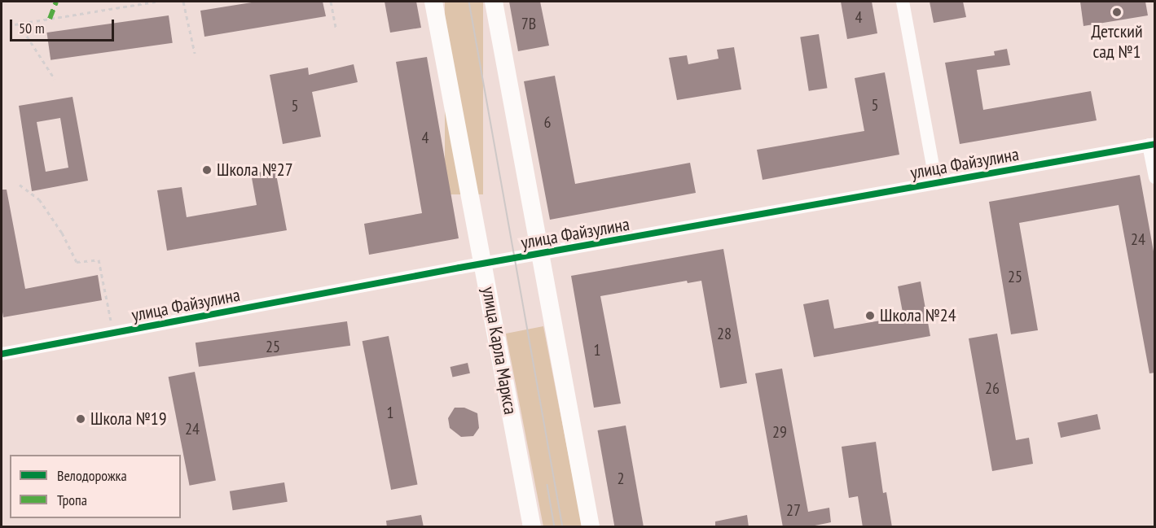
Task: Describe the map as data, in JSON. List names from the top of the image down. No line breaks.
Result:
{"streets":{"main road":["улица Карла Маркса"],"street":["улица Файзулина"]},"crossings":[["улица Файзулина","улица Карла Маркса"]],"places":["Детский сад №1","Школа №27","Школа №24","Школа №19"],"house_numbers":["4","7В","5","5","6","4","24","25","28","25","1","26","1","24","29","2","27"],"legend":["Велодорожка","Тропа"],"scale_bar":"50 m"}
